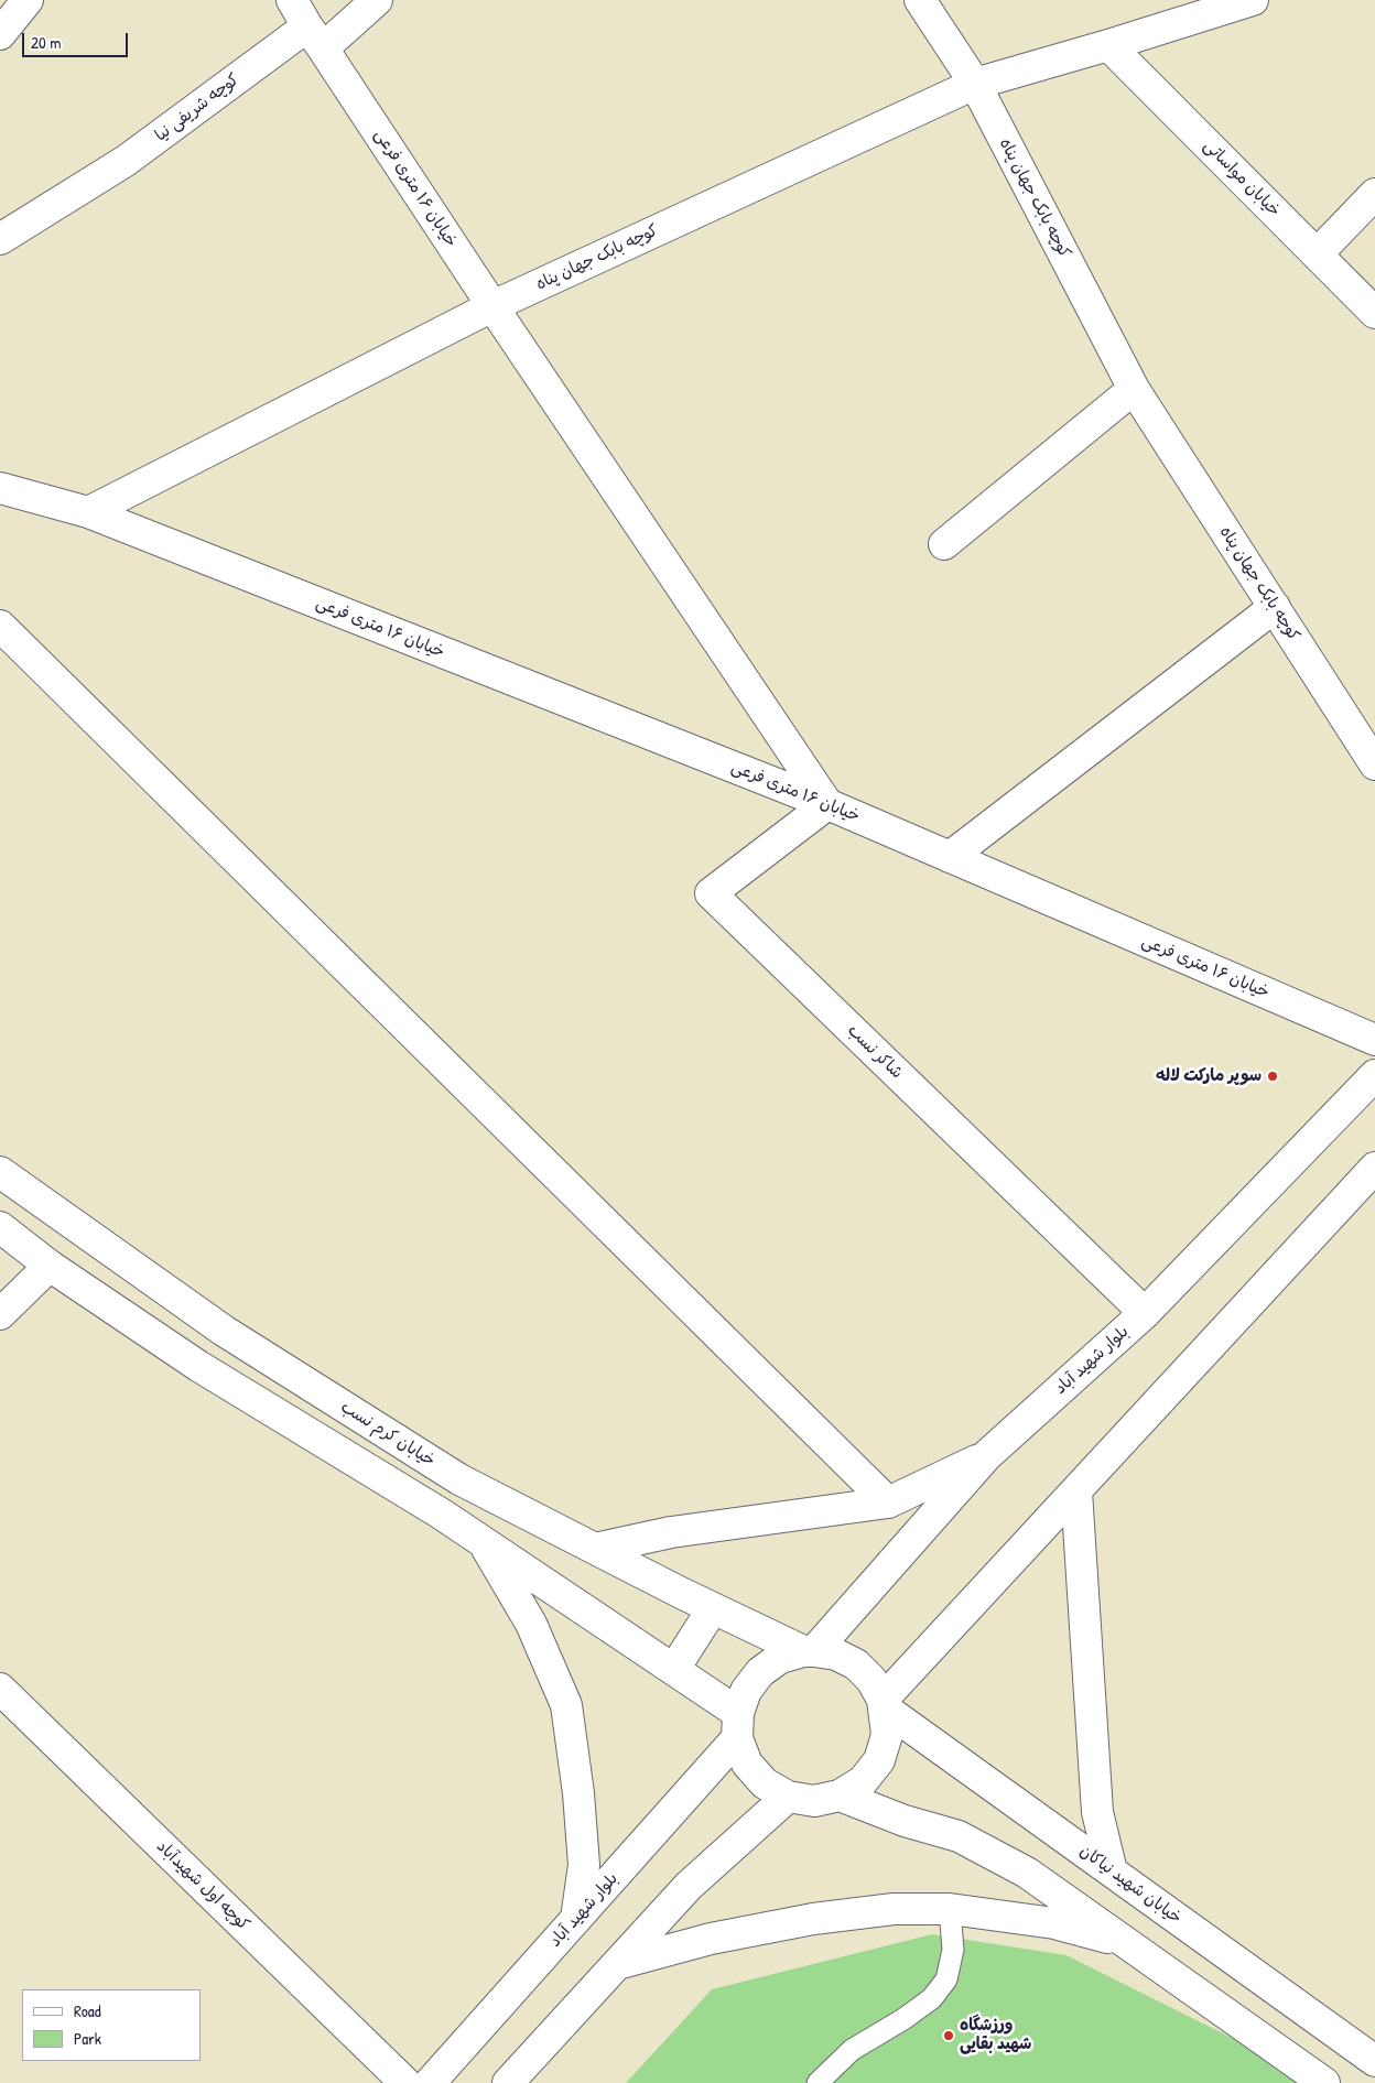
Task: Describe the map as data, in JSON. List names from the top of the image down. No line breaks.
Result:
{"streets":{"street":["کوچه شریفی نیا","خیابان مواساتی","خیابان ۱۶ متری فرعی","کوچه بابک جهان پناه","شاکر نسب","بلوار شهید آباد","خیابان کرم نسب","خیابان شهید نیاکان","کوچه اول شهیدآباد"]},"crossings":[["کوچه شریفی نیا","خیابان ۱۶ متری فرعی"],["خیابان ۱۶ متری فرعی","کوچه بابک جهان پناه"],["خیابان ۱۶ متری فرعی","شاکر نسب"],["شاکر نسب","بلوار شهید آباد"],["بلوار شهید آباد","خیابان کرم نسب"],["بلوار شهید آباد","خیابان شهید نیاکان"],["خیابان کرم نسب","خیابان شهید نیاکان"]],"places":["سوپر مارکت لاله","ورزشگاه شهید بقایی"],"legend":["Road","Park"],"scale_bar":"20 m"}
